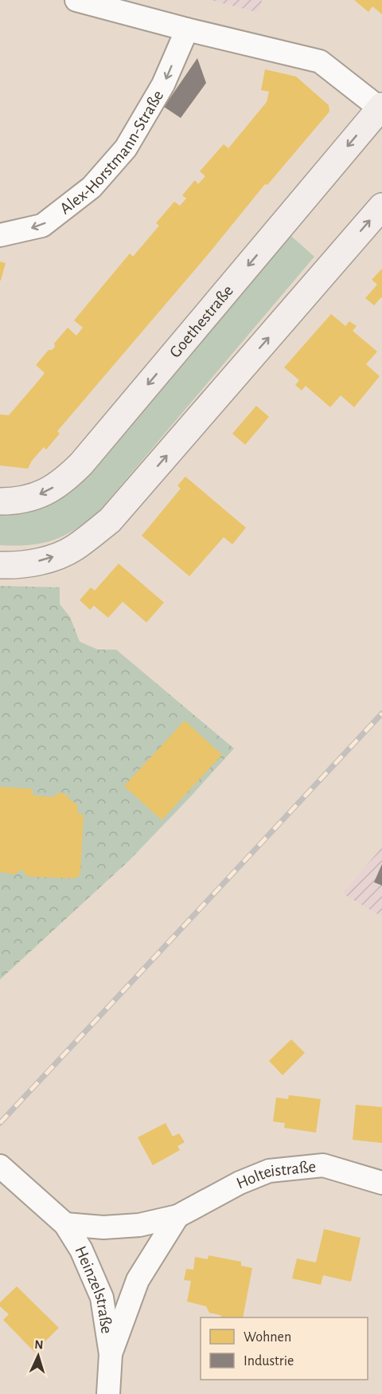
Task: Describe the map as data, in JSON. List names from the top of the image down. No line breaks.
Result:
{"streets":{"street":["Alex-Horstmann-Straße","Goethestraße","Holteistraße","Heinzelstraße"]},"crossings":[["Holteistraße","Heinzelstraße"]],"one_way":["Alex-Horstmann-Straße"],"legend":["Wohnen","Industrie"],"north":"top"}
